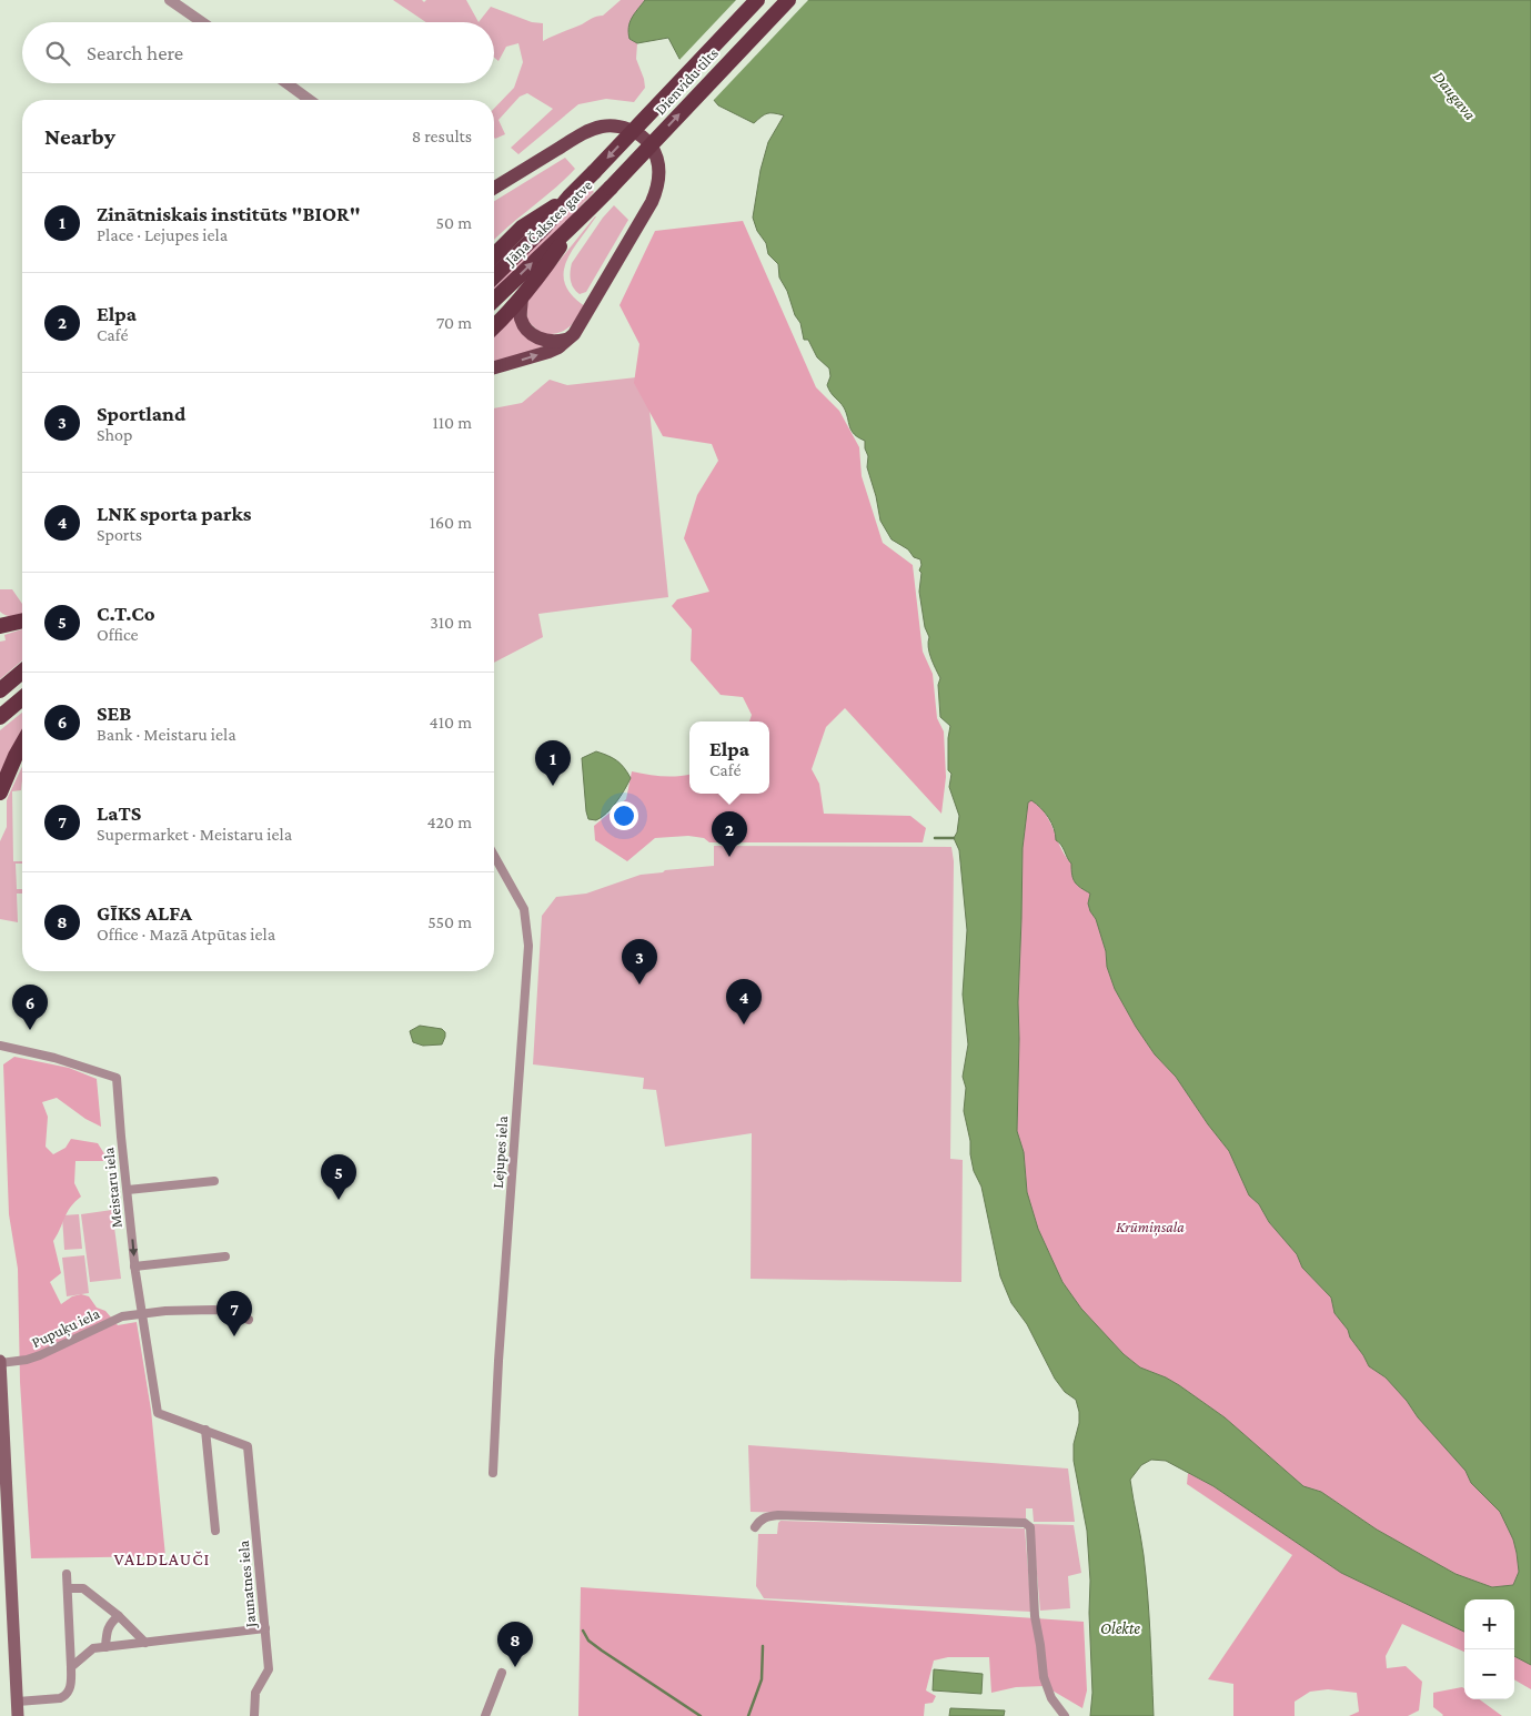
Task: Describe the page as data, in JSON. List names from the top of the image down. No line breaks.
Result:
{"streets":{"highway":["Dienvidu tilts","Jāņa Čakstes gatve"],"street":["Lejupes iela","Meistaru iela","Pupuķu iela","Jaunatnes iela"]},"crossings":[["Dienvidu tilts","Jāņa Čakstes gatve"],["Meistaru iela","Pupuķu iela"],["Meistaru iela","Jaunatnes iela"]],"districts":["VALDLAUČI"],"water":["Daugava","Olekte"],"parks":["Krūmiņsala"],"page":{"search":"Search here","heading":["Nearby","8 results"],"list":[{"mark":"1","name":"Zinātniskais institūts \"BIOR\"","note":"Place · Lejupes iela","value":"50 m"},{"mark":"2","name":"Elpa","note":"Café","value":"70 m"},{"mark":"3","name":"Sportland","note":"Shop","value":"110 m"},{"mark":"4","name":"LNK sporta parks","note":"Sports","value":"160 m"},{"mark":"5","name":"C.T.Co","note":"Office","value":"310 m"},{"mark":"6","name":"SEB","note":"Bank · Meistaru iela","value":"410 m"},{"mark":"7","name":"LaTS","note":"Supermarket · Meistaru iela","value":"420 m"},{"mark":"8","name":"GĪKS ALFA","note":"Office · Mazā Atpūtas iela","value":"550 m"}],"popup":["Elpa","Café"],"pins":["1","2","3","4","6","5","7","8"],"map_buttons":["+","−"]}}
